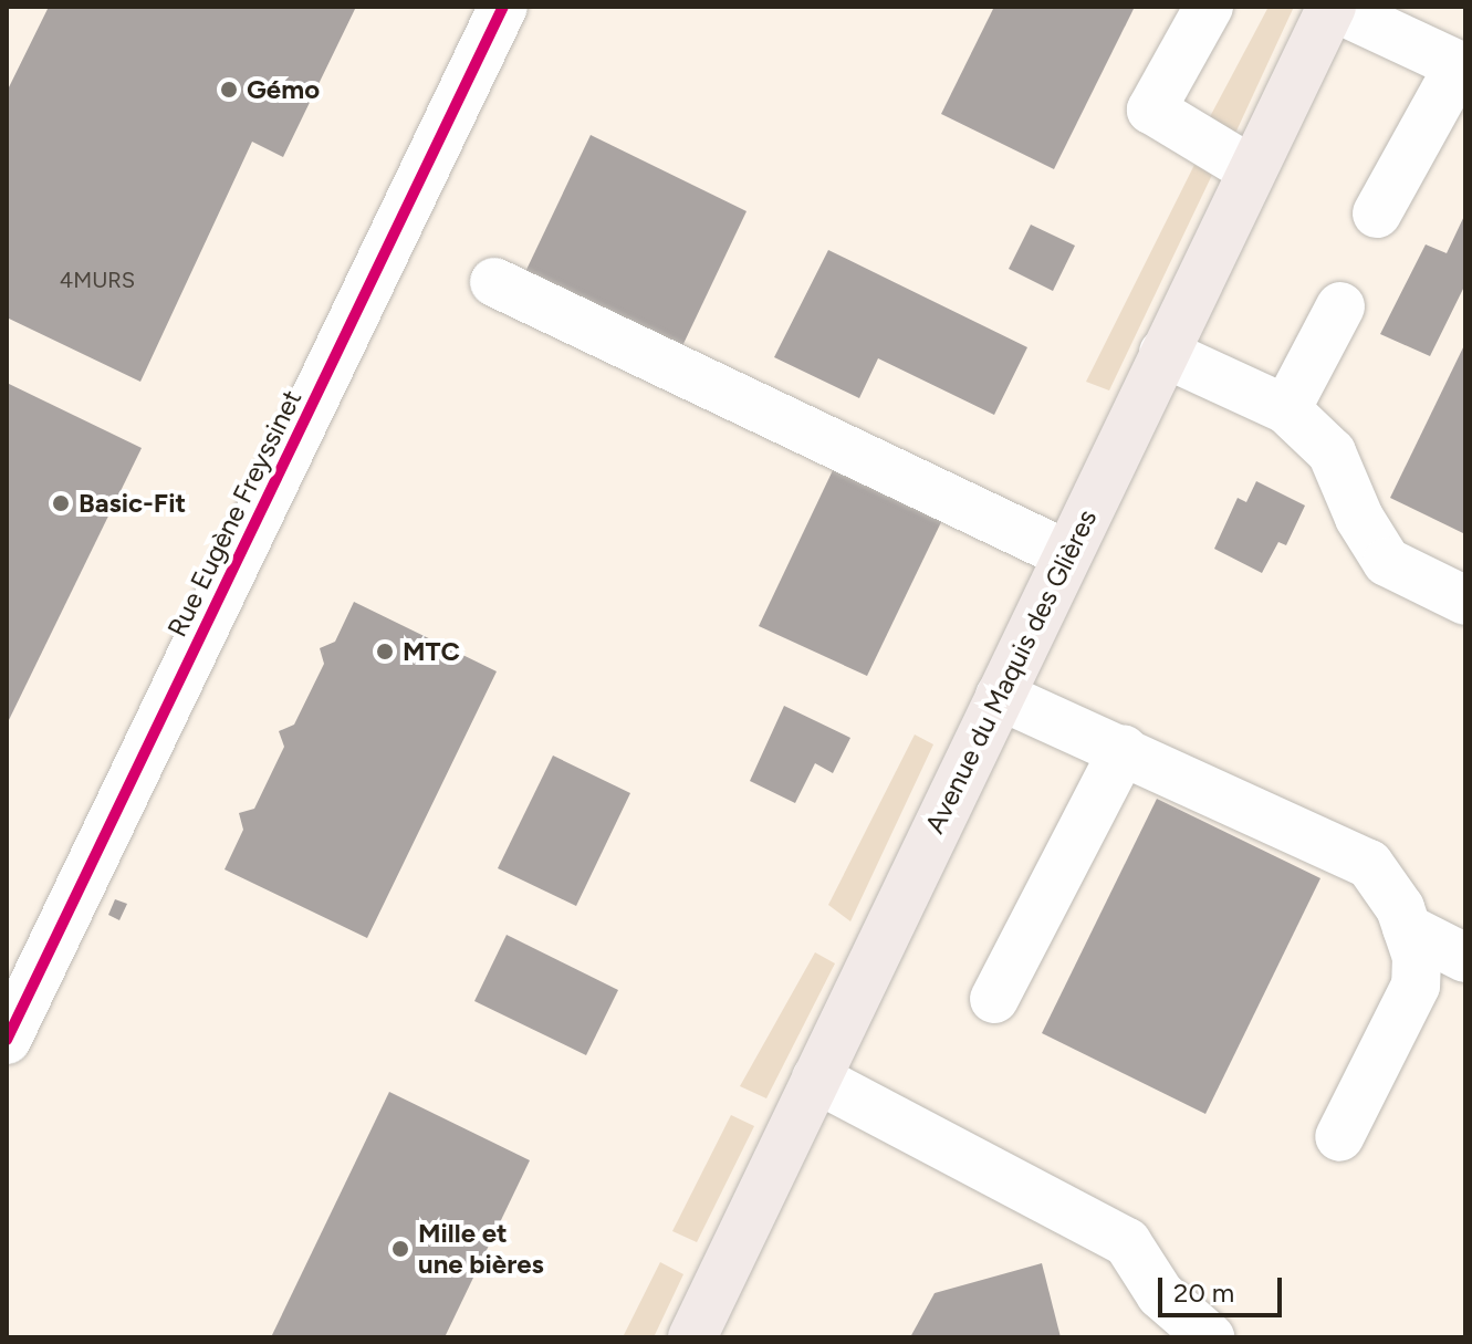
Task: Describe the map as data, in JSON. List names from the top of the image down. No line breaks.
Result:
{"streets":{"main road":["Avenue du Maquis des Glières"],"street":["Rue Eugène Freyssinet"]},"places":["Gémo","Basic-Fit","MTC","Mille et une bières"],"house_numbers":["4MURS"],"scale_bar":"20 m"}
